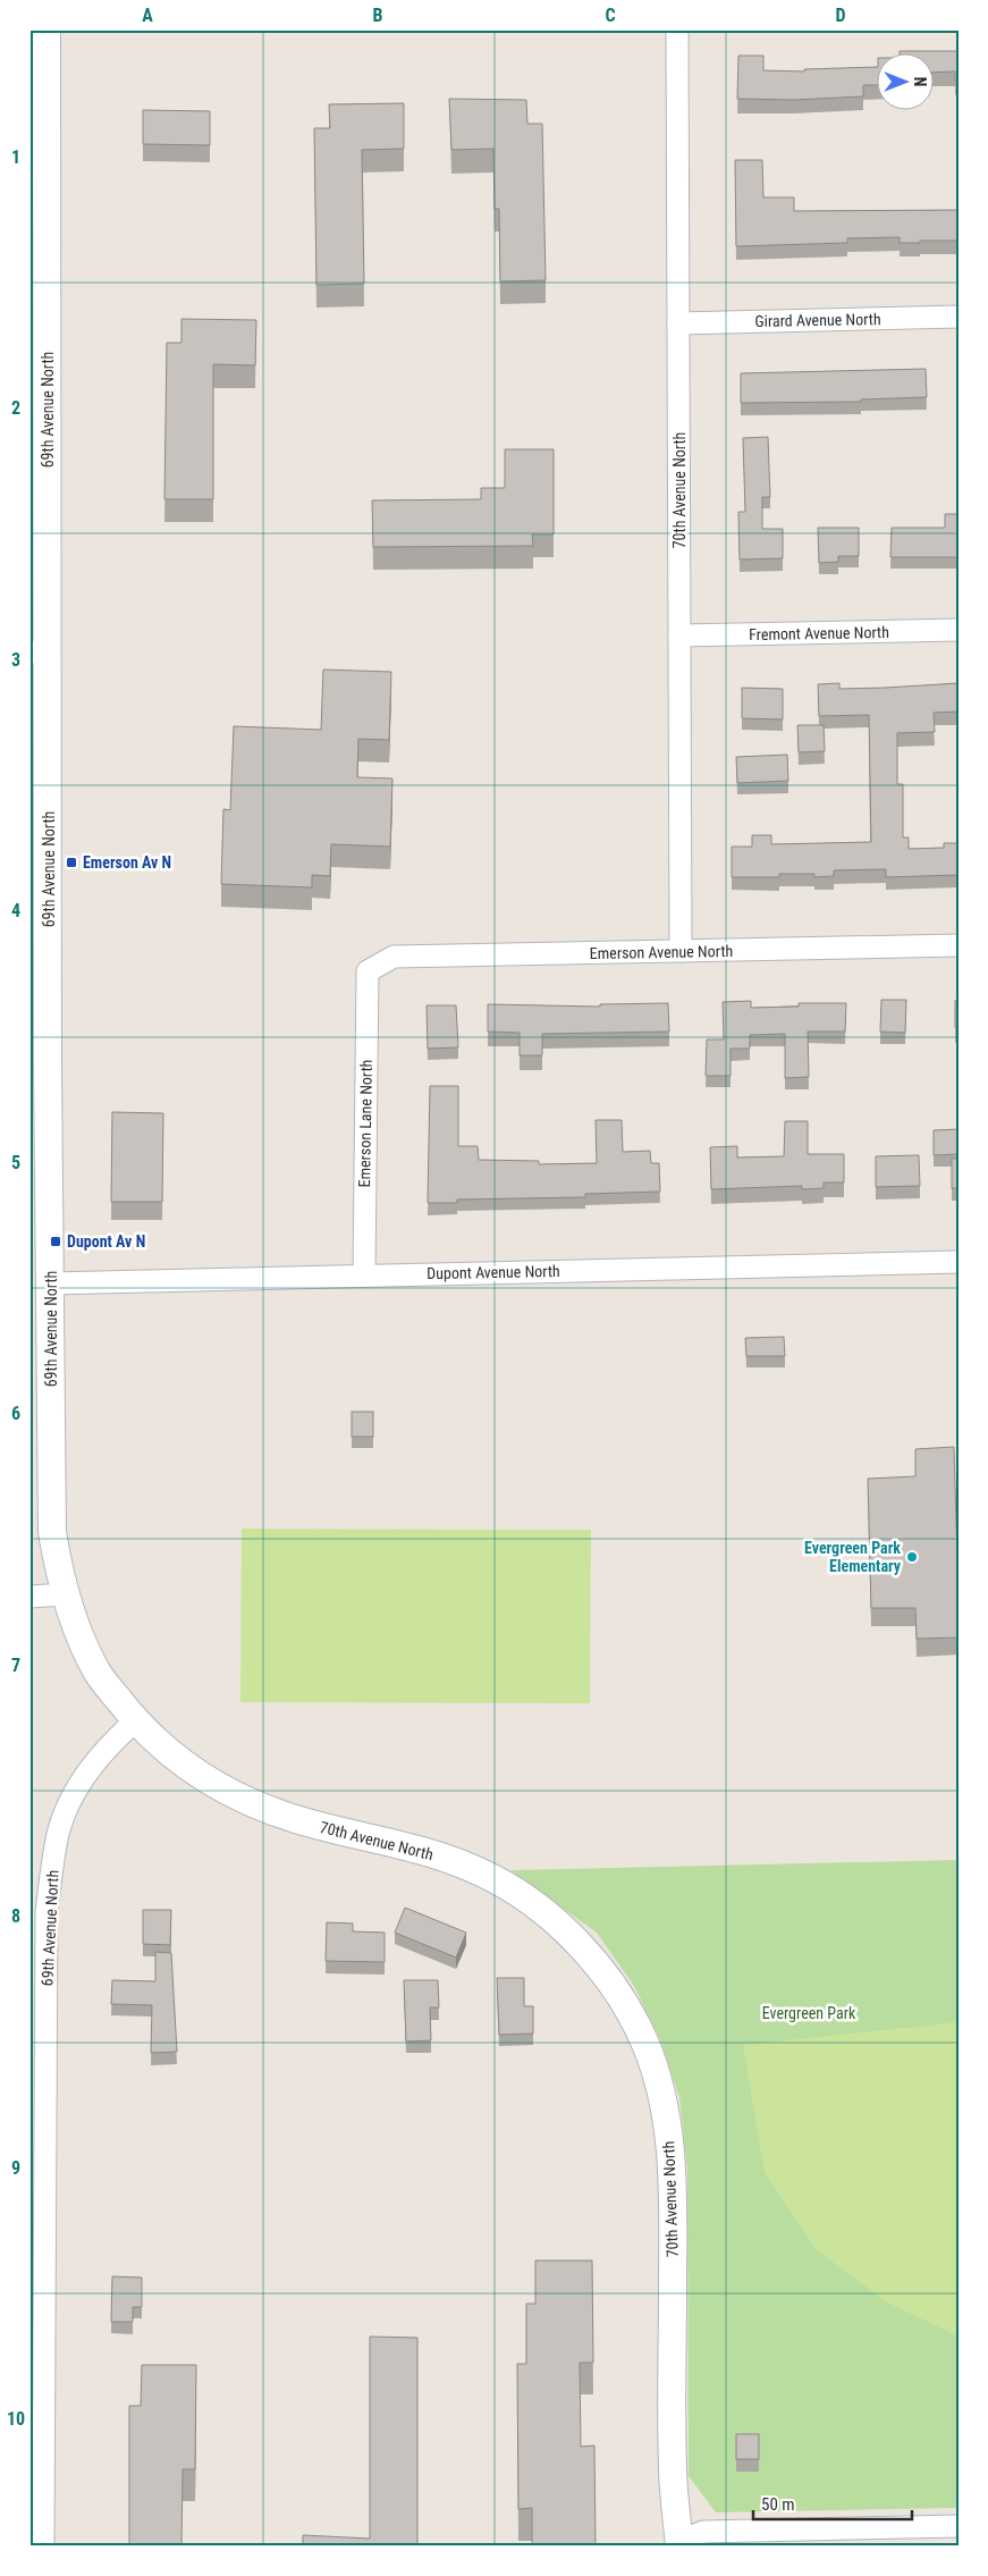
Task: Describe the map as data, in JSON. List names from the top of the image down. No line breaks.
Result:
{"streets":{"street":["Girard Avenue North","69th Avenue North","70th Avenue North","Fremont Avenue North","Emerson Avenue North","Emerson Lane North","Dupont Avenue North"]},"crossings":[["Girard Avenue North","70th Avenue North"],["69th Avenue North","70th Avenue North"],["69th Avenue North","Dupont Avenue North"],["70th Avenue North","Fremont Avenue North"],["70th Avenue North","Emerson Avenue North"],["Emerson Avenue North","Emerson Lane North"],["Emerson Lane North","Dupont Avenue North"]],"parks":["Evergreen Park"],"places":{"transit":["Emerson Av N","Dupont Av N"],"other":["Evergreen Park Elementary"]},"scale_bar":"50 m","north":"right","grid":{"columns":["A","B","C","D"],"rows":["1","2","3","4","5","6","7","8","9","10"]}}
